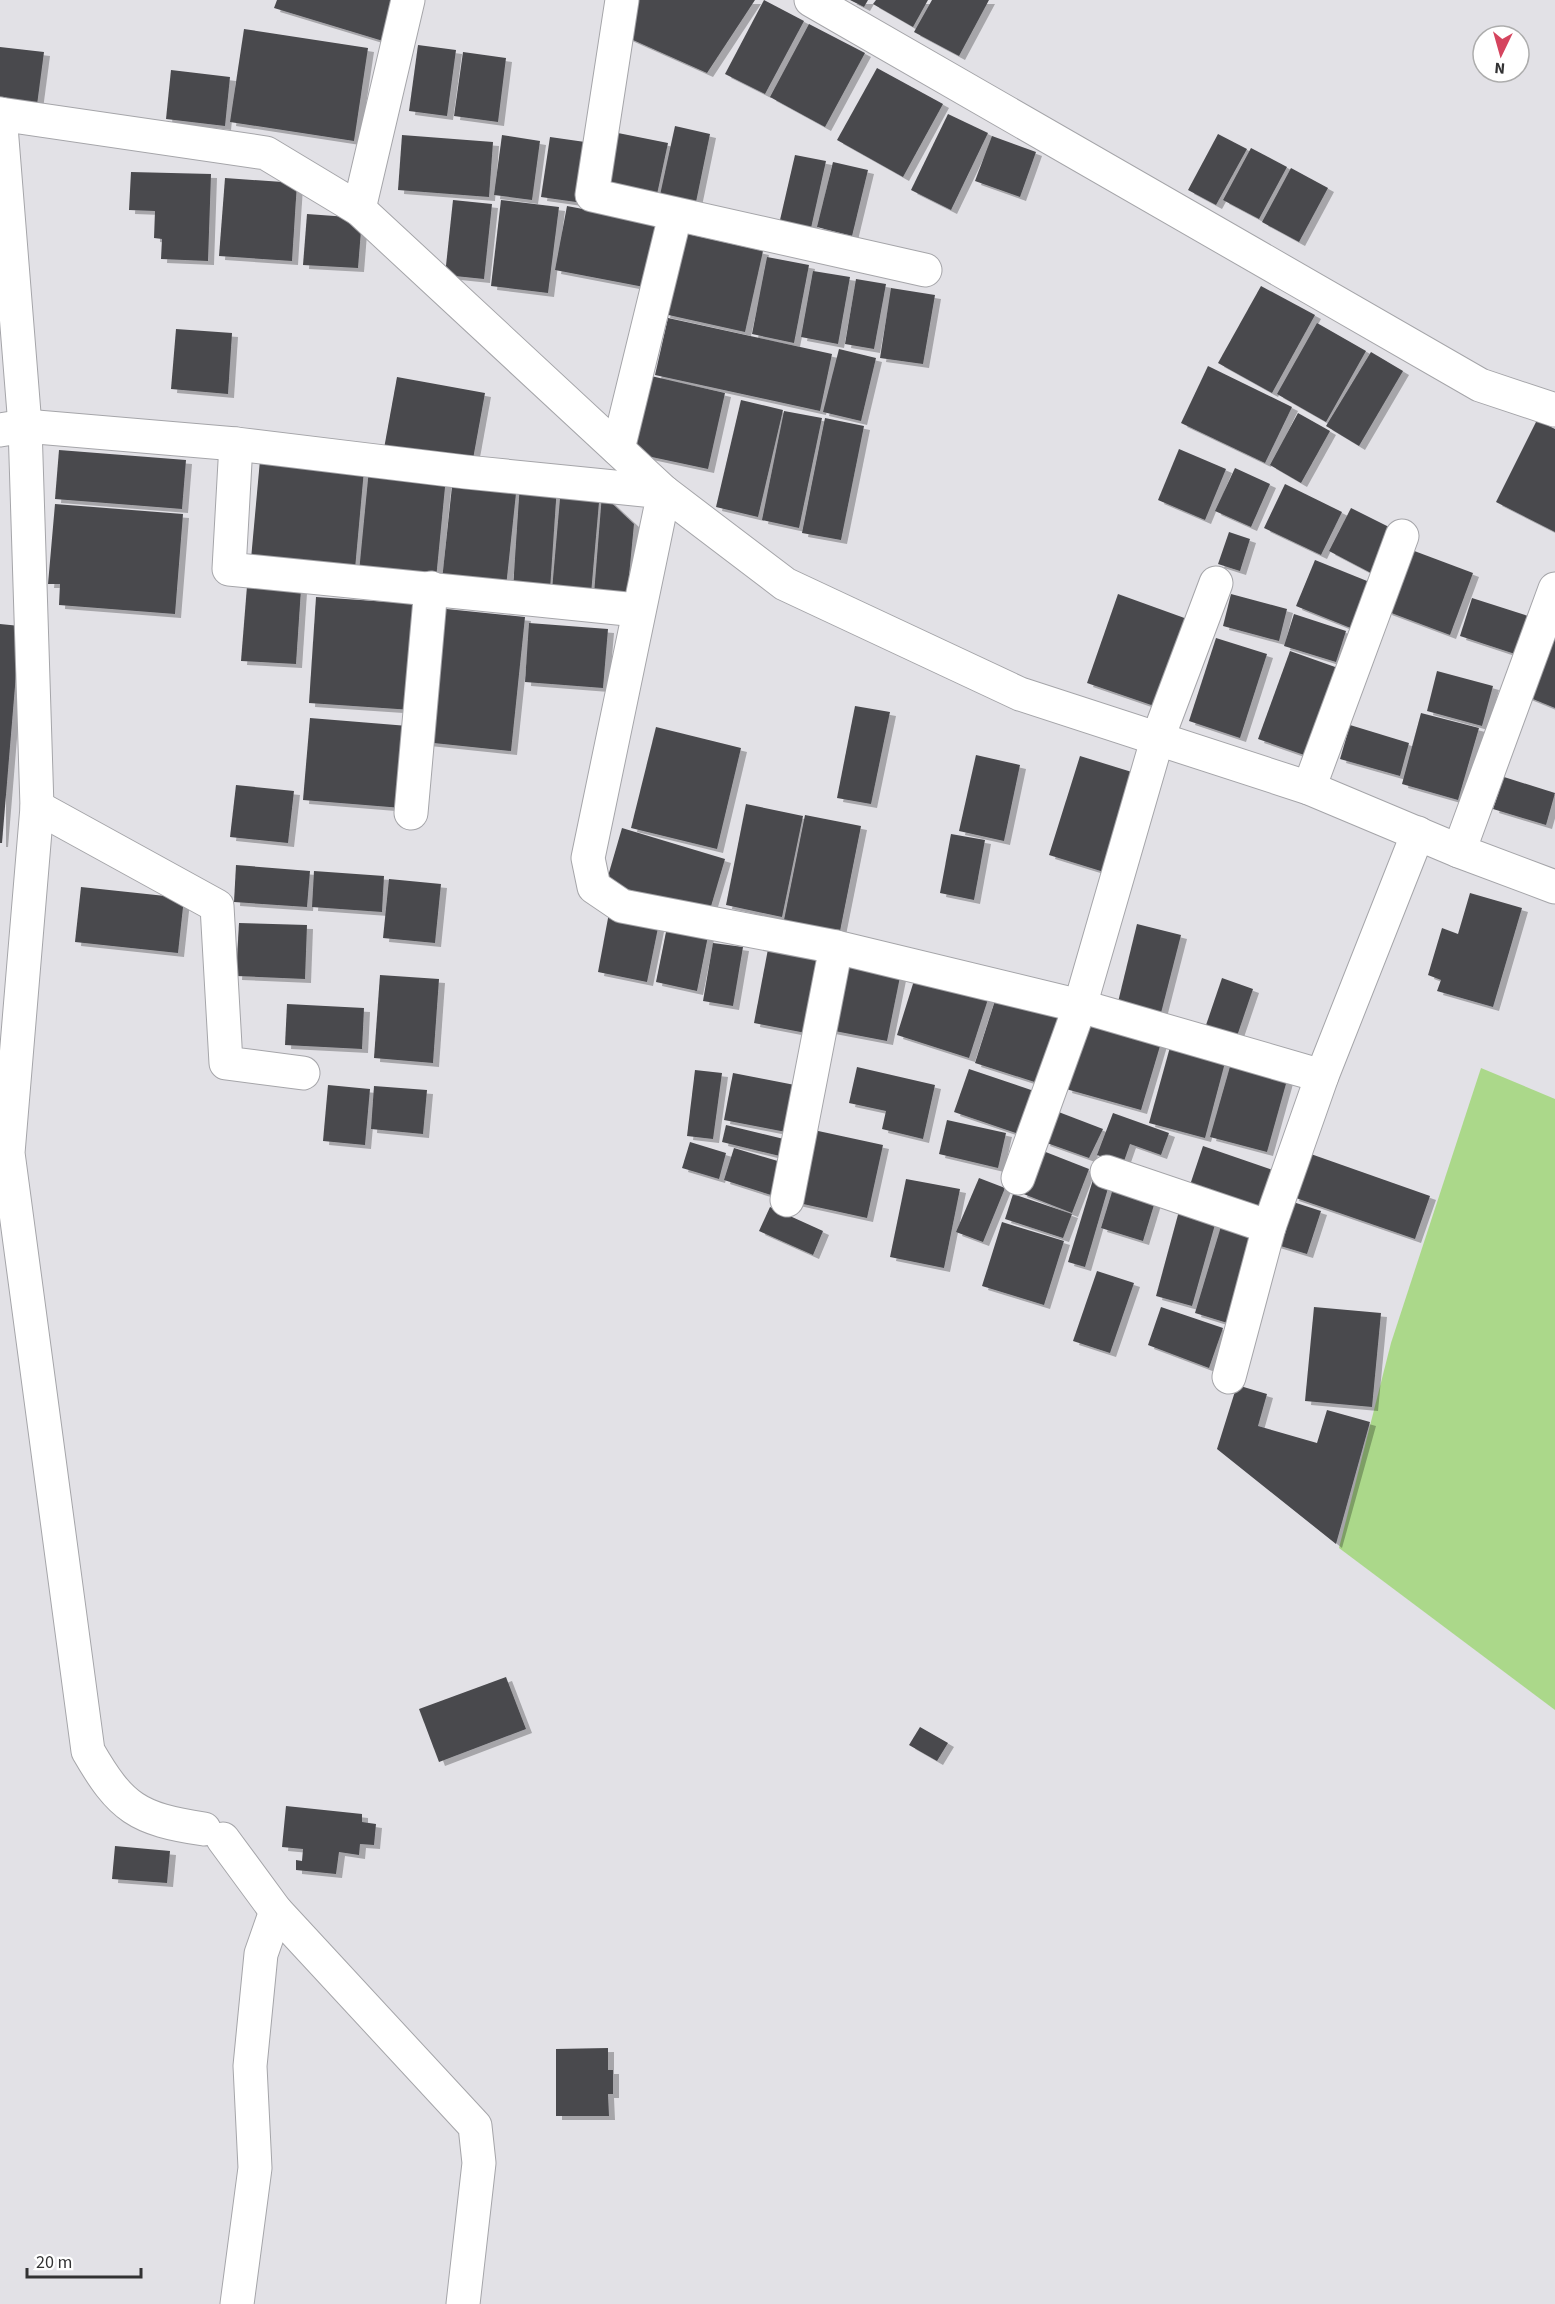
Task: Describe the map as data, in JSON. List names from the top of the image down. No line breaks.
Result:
{"scale_bar":"20 m","north":"bottom"}
